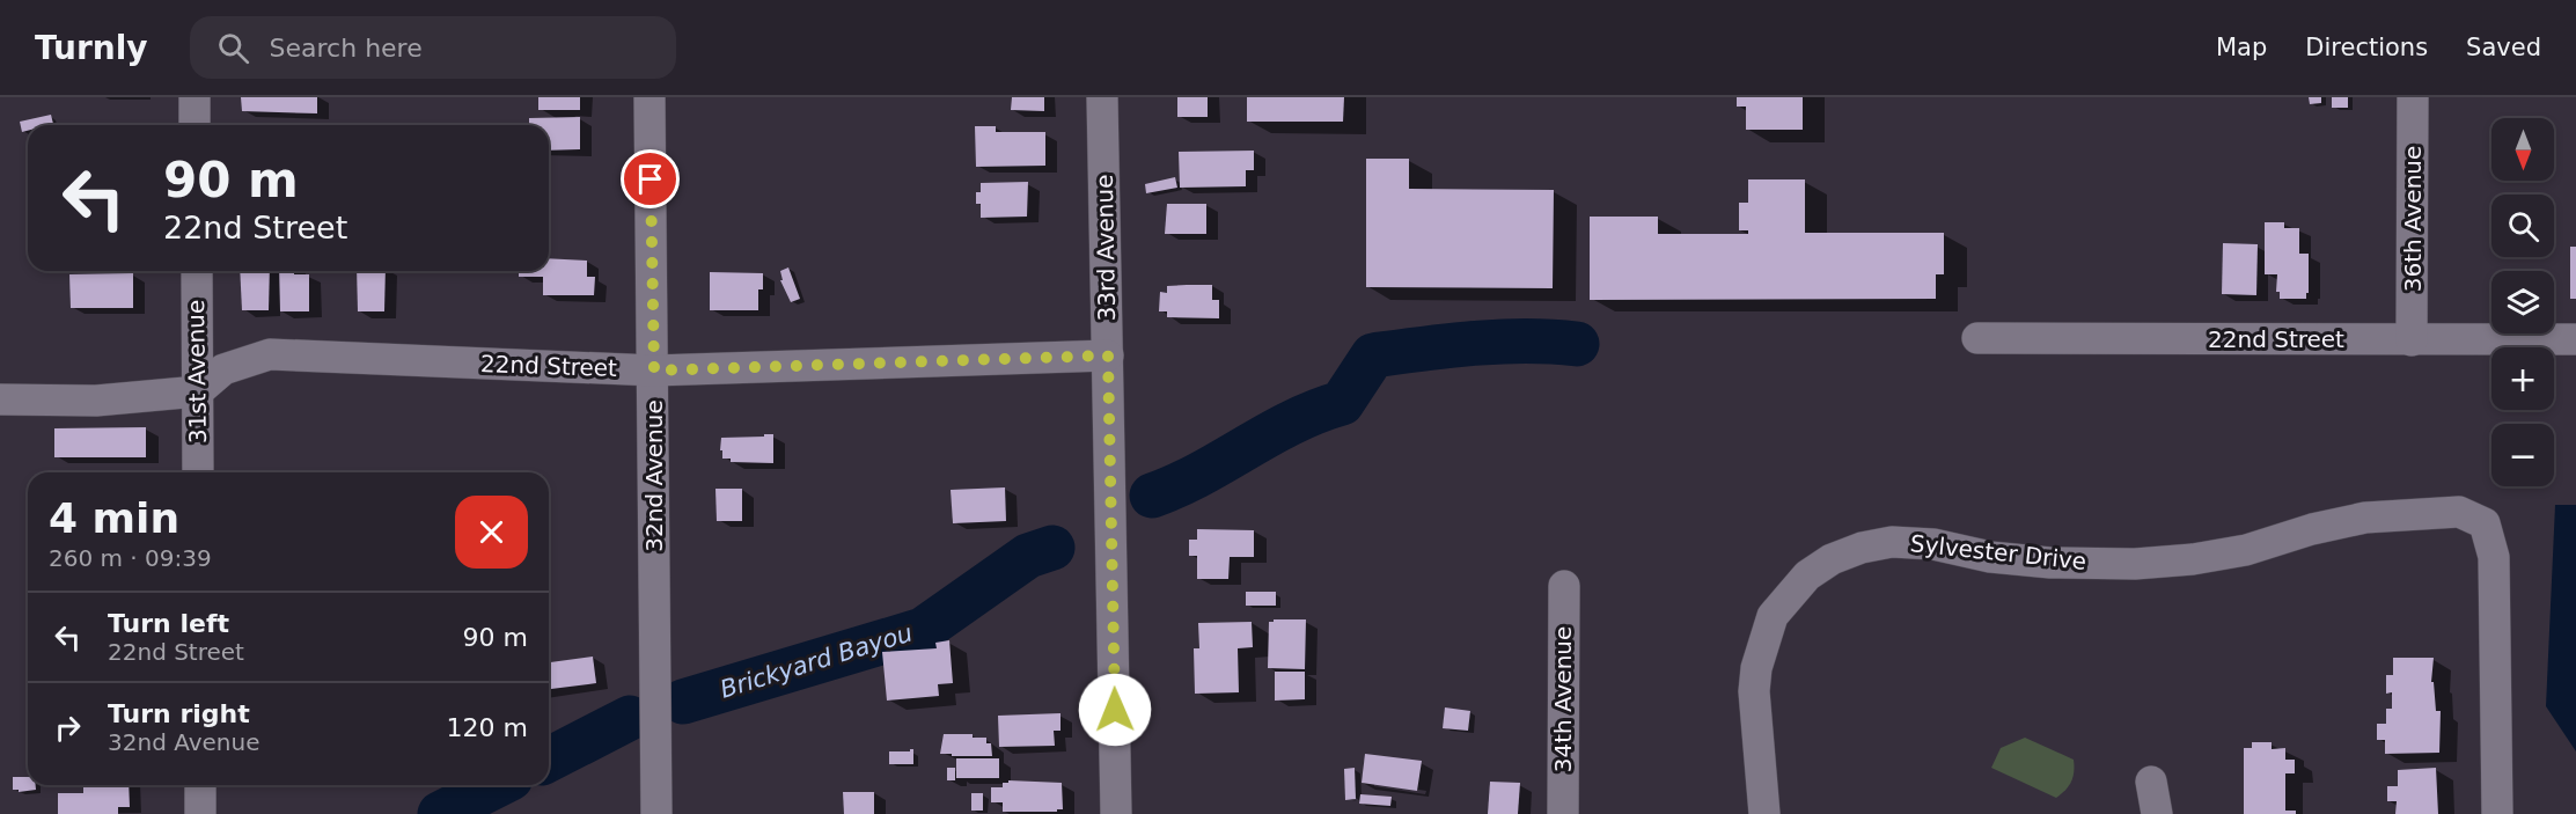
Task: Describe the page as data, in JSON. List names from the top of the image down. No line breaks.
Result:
{"streets":{"street":["36th Avenue","33rd Avenue","22nd Street","31st Avenue","32nd Avenue","Sylvester Drive","34th Avenue"]},"crossings":[["36th Avenue","22nd Street"],["33rd Avenue","22nd Street"],["22nd Street","31st Avenue"],["22nd Street","32nd Avenue"]],"water":["Brickyard Bayou"],"north":"bottom","page":{"header":"Turnly","search":"Search here","nav":["Map","Directions","Saved"],"map_buttons":["+","−"],"turn":["90 m","22nd Street"],"heading":["4 min","260 m · 09:39"],"list":[{"name":"Turn left","note":"22nd Street","value":"90 m"},{"name":"Turn right","note":"32nd Avenue","value":"120 m"}]}}
